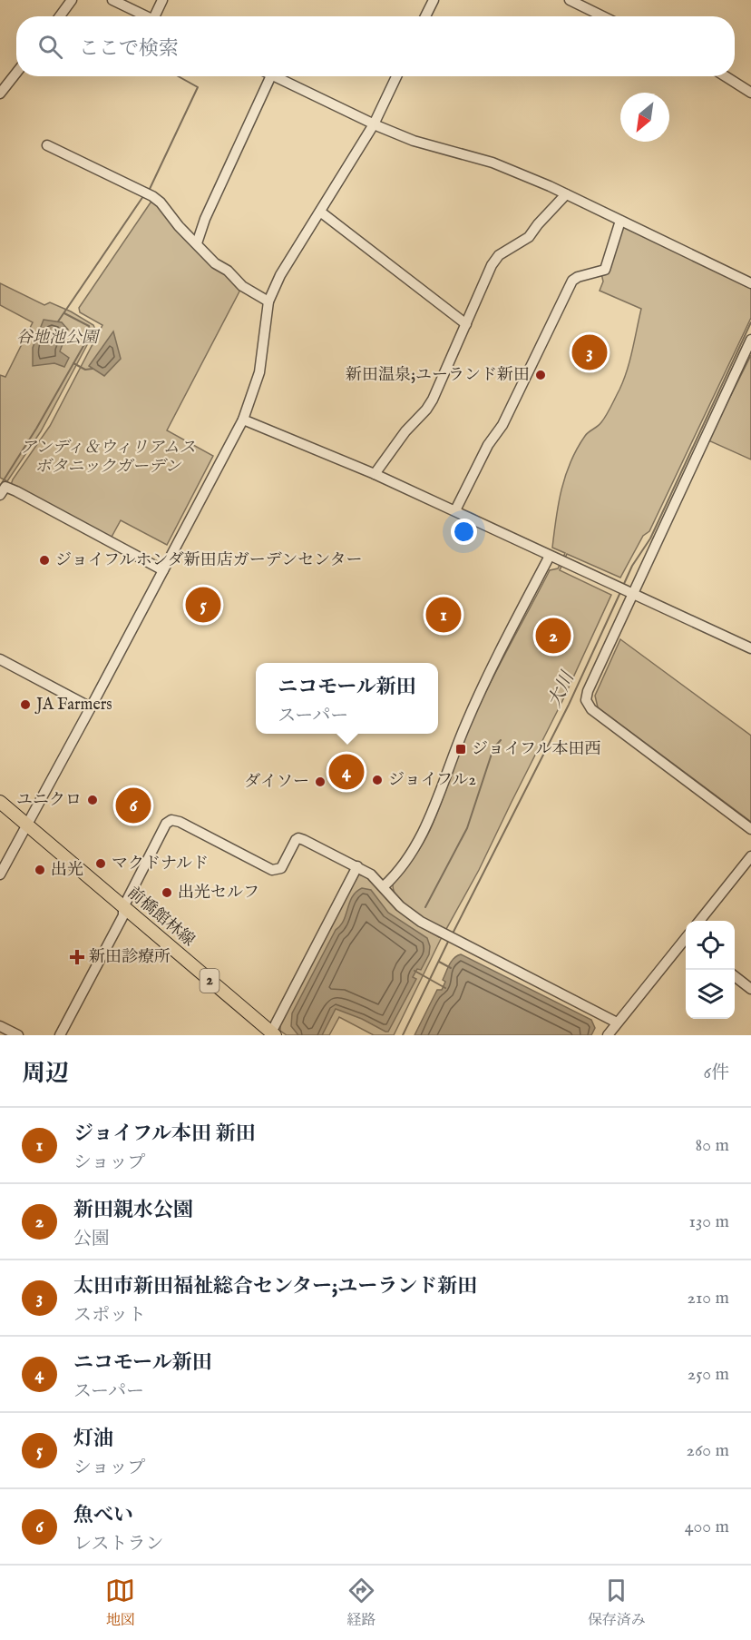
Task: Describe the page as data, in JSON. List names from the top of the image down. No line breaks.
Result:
{"streets":{"main road":["前橋館林線","2"]},"water":["大川"],"parks":["谷地池公園","アンディ＆ウィリアムス ボタニックガーデン"],"places":{"other":["新田温泉;ユーランド新田","ジョイフルホンダ新田店ガーデンセンター","JA Farmers","ジョイフル2","ダイソー","ユニクロ","マクドナルド","出光","出光セルフ"],"transit":["ジョイフル本田西"],"health":["新田診療所"]},"north":"bottom left","page":{"search":"ここで検索","pins":["3","5","1","2","4","6"],"popup":["ニコモール新田","スーパー"],"heading":["周辺","6件"],"list":[{"mark":"1","name":"ジョイフル本田 新田","note":"ショップ","value":"80 m"},{"mark":"2","name":"新田親水公園","note":"公園","value":"130 m"},{"mark":"3","name":"太田市新田福祉総合センター;ユーランド新田","note":"スポット","value":"210 m"},{"mark":"4","name":"ニコモール新田","note":"スーパー","value":"250 m"},{"mark":"5","name":"灯油","note":"ショップ","value":"260 m"},{"mark":"6","name":"魚べい","note":"レストラン","value":"400 m"}],"nav":["地図","経路","保存済み"]}}
